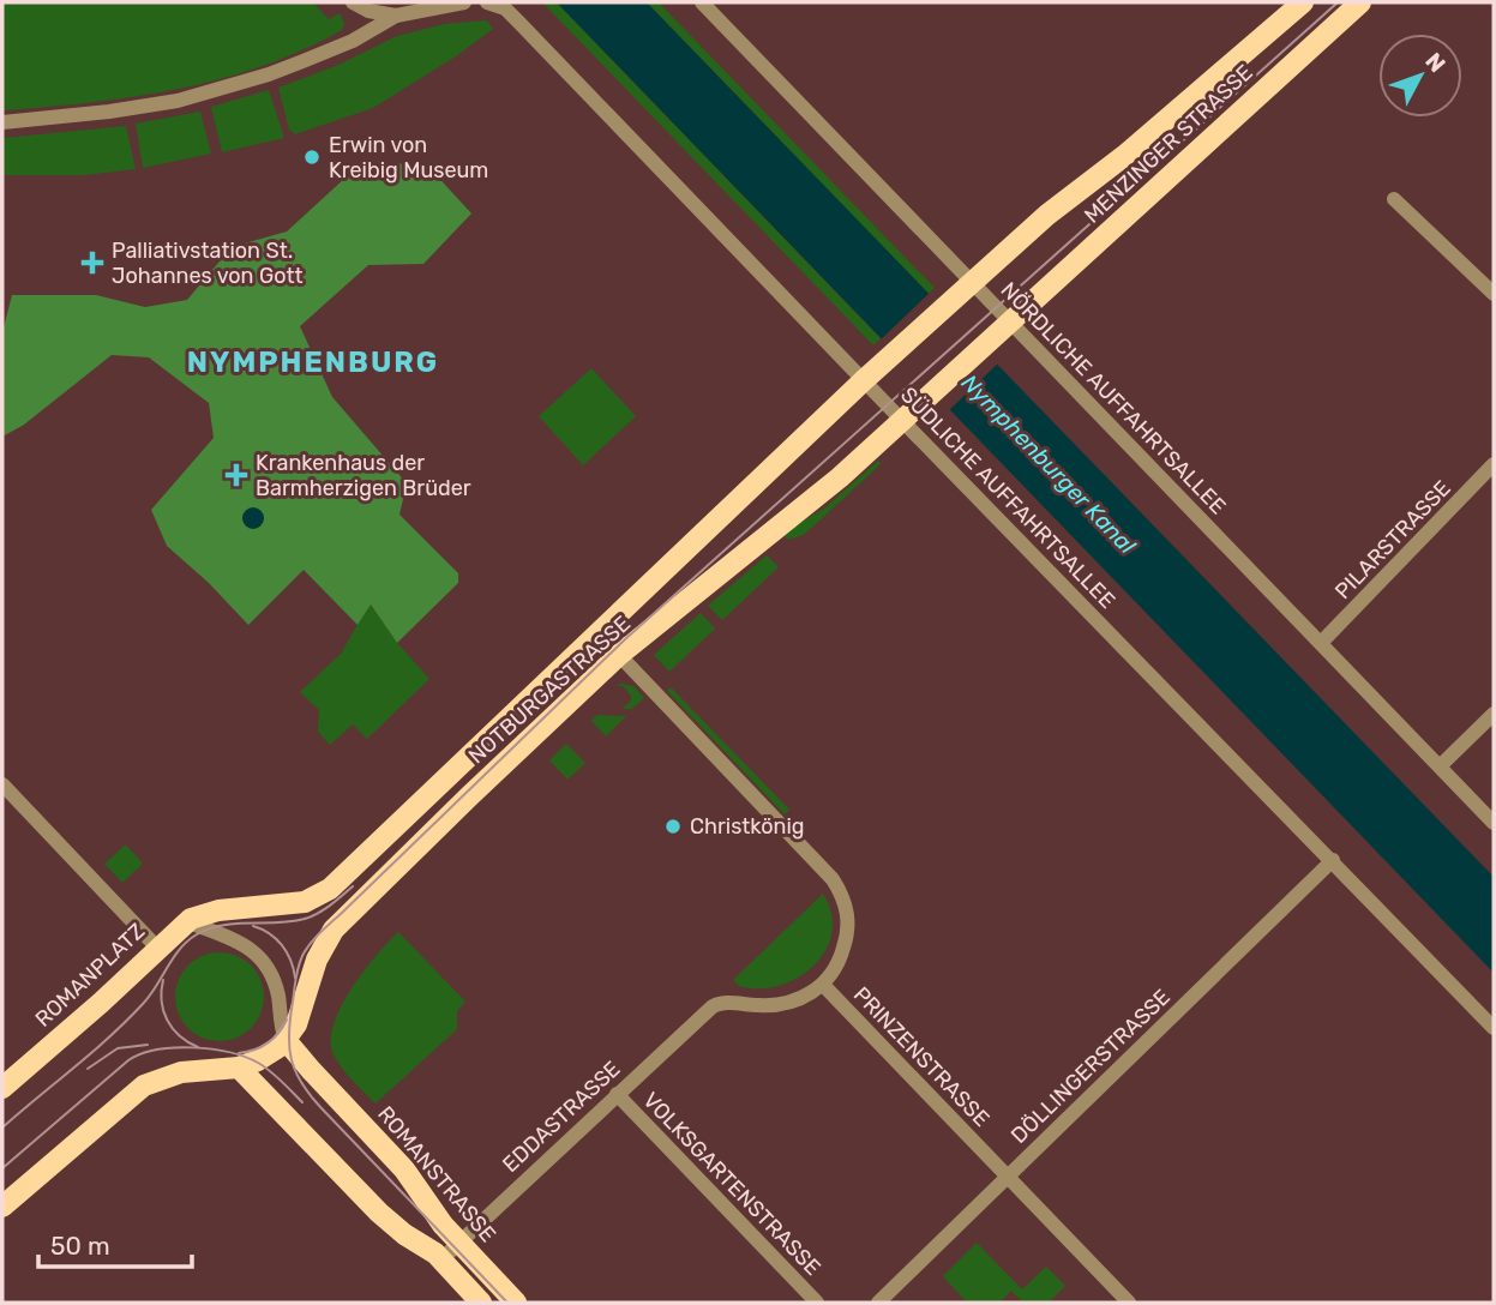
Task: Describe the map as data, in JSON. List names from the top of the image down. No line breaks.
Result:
{"streets":{"main road":["MENZINGER STRASSE","NOTBURGASTRASSE","ROMANPLATZ","ROMANSTRASSE"],"street":["NÖRDLICHE AUFFAHRTSALLEE","SÜDLICHE AUFFAHRTSALLEE","PILARSTRASSE","PRINZENSTRASSE","DÖLLINGERSTRASSE","EDDASTRASSE","VOLKSGARTENSTRASSE"]},"crossings":[["MENZINGER STRASSE","NÖRDLICHE AUFFAHRTSALLEE"],["MENZINGER STRASSE","NOTBURGASTRASSE"],["NÖRDLICHE AUFFAHRTSALLEE","PILARSTRASSE"],["SÜDLICHE AUFFAHRTSALLEE","NOTBURGASTRASSE"],["SÜDLICHE AUFFAHRTSALLEE","DÖLLINGERSTRASSE"],["NOTBURGASTRASSE","ROMANPLATZ"],["NOTBURGASTRASSE","PRINZENSTRASSE"],["NOTBURGASTRASSE","ROMANSTRASSE"],["PRINZENSTRASSE","DÖLLINGERSTRASSE"],["PRINZENSTRASSE","EDDASTRASSE"],["EDDASTRASSE","ROMANSTRASSE"],["EDDASTRASSE","VOLKSGARTENSTRASSE"]],"districts":["NYMPHENBURG"],"water":["Nymphenburger Kanal"],"places":{"other":["Erwin von Kreibig Museum","Christkönig"],"health":["Palliativstation St. Johannes von Gott","Krankenhaus der Barmherzigen Brüder"]},"scale_bar":"50 m","north":"top right"}
